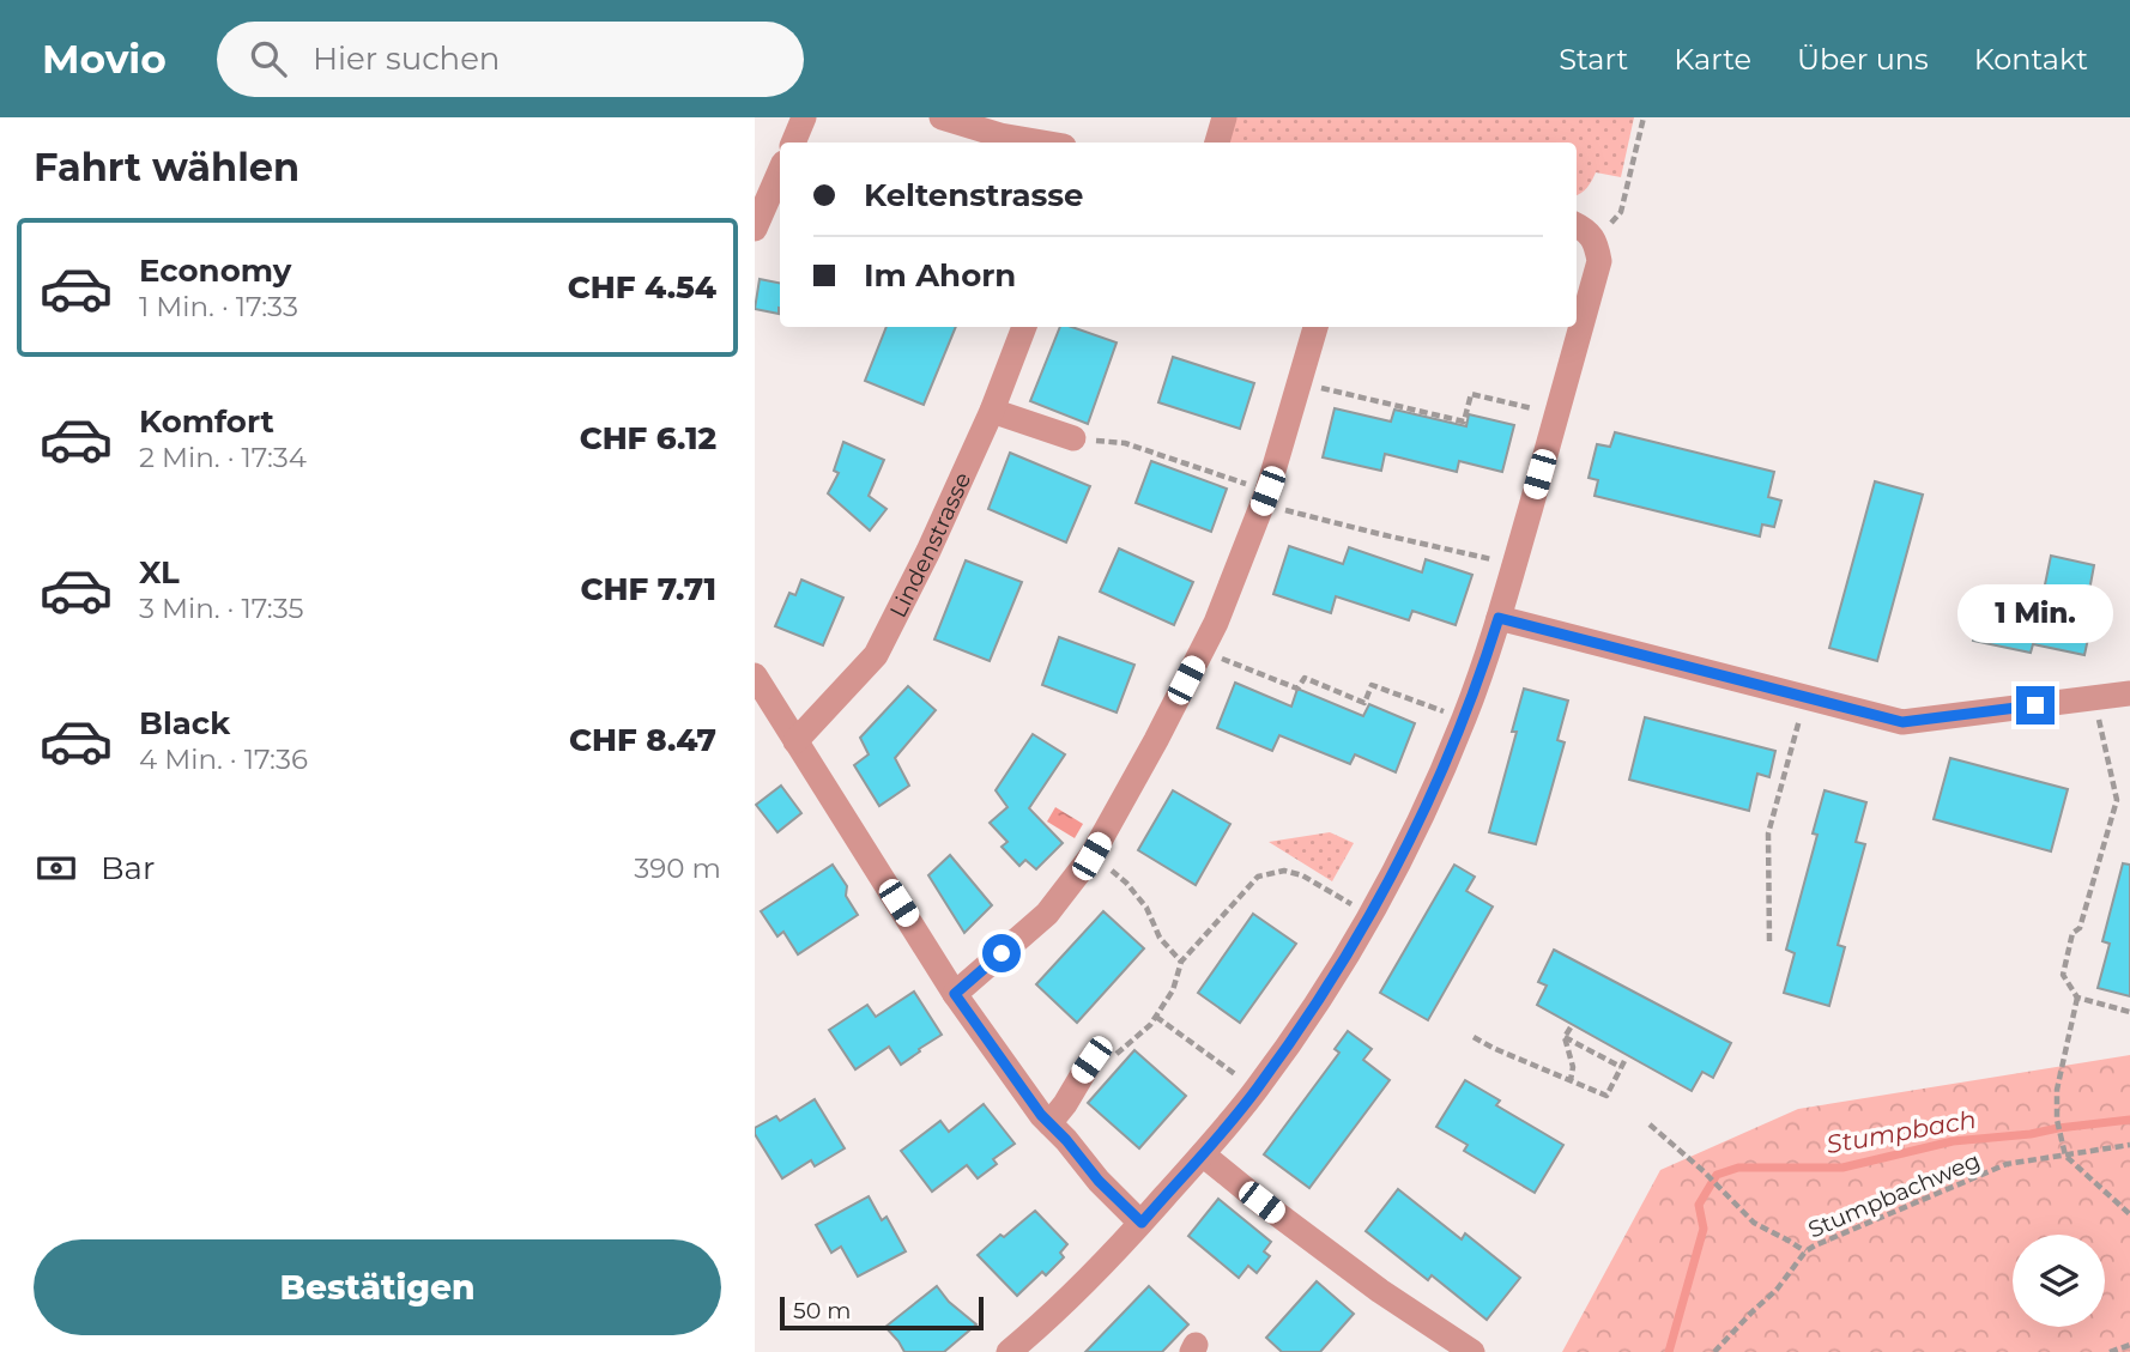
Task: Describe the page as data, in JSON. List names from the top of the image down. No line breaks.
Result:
{"streets":{"street":["Lindenstrasse"],"path":["Stumpbachweg"]},"water":["Stumpbach"],"scale_bar":"50 m","page":{"header":"Movio","search":"Hier suchen","nav":["Start","Karte","Über uns","Kontakt"],"heading":"Fahrt wählen","banner":["Keltenstrasse","Im Ahorn"],"list":[{"name":"Economy","note":"1 Min. · 17:33","value":"CHF 4.54"},{"name":"Komfort","note":"2 Min. · 17:34","value":"CHF 6.12"},{"name":"XL","note":"3 Min. · 17:35","value":"CHF 7.71"},{"name":"Black","note":"4 Min. · 17:36","value":"CHF 8.47"}],"bubble":"1 Min.","pay":["Bar","390 m"],"buttons":"Bestätigen","scale":"50 m"}}
